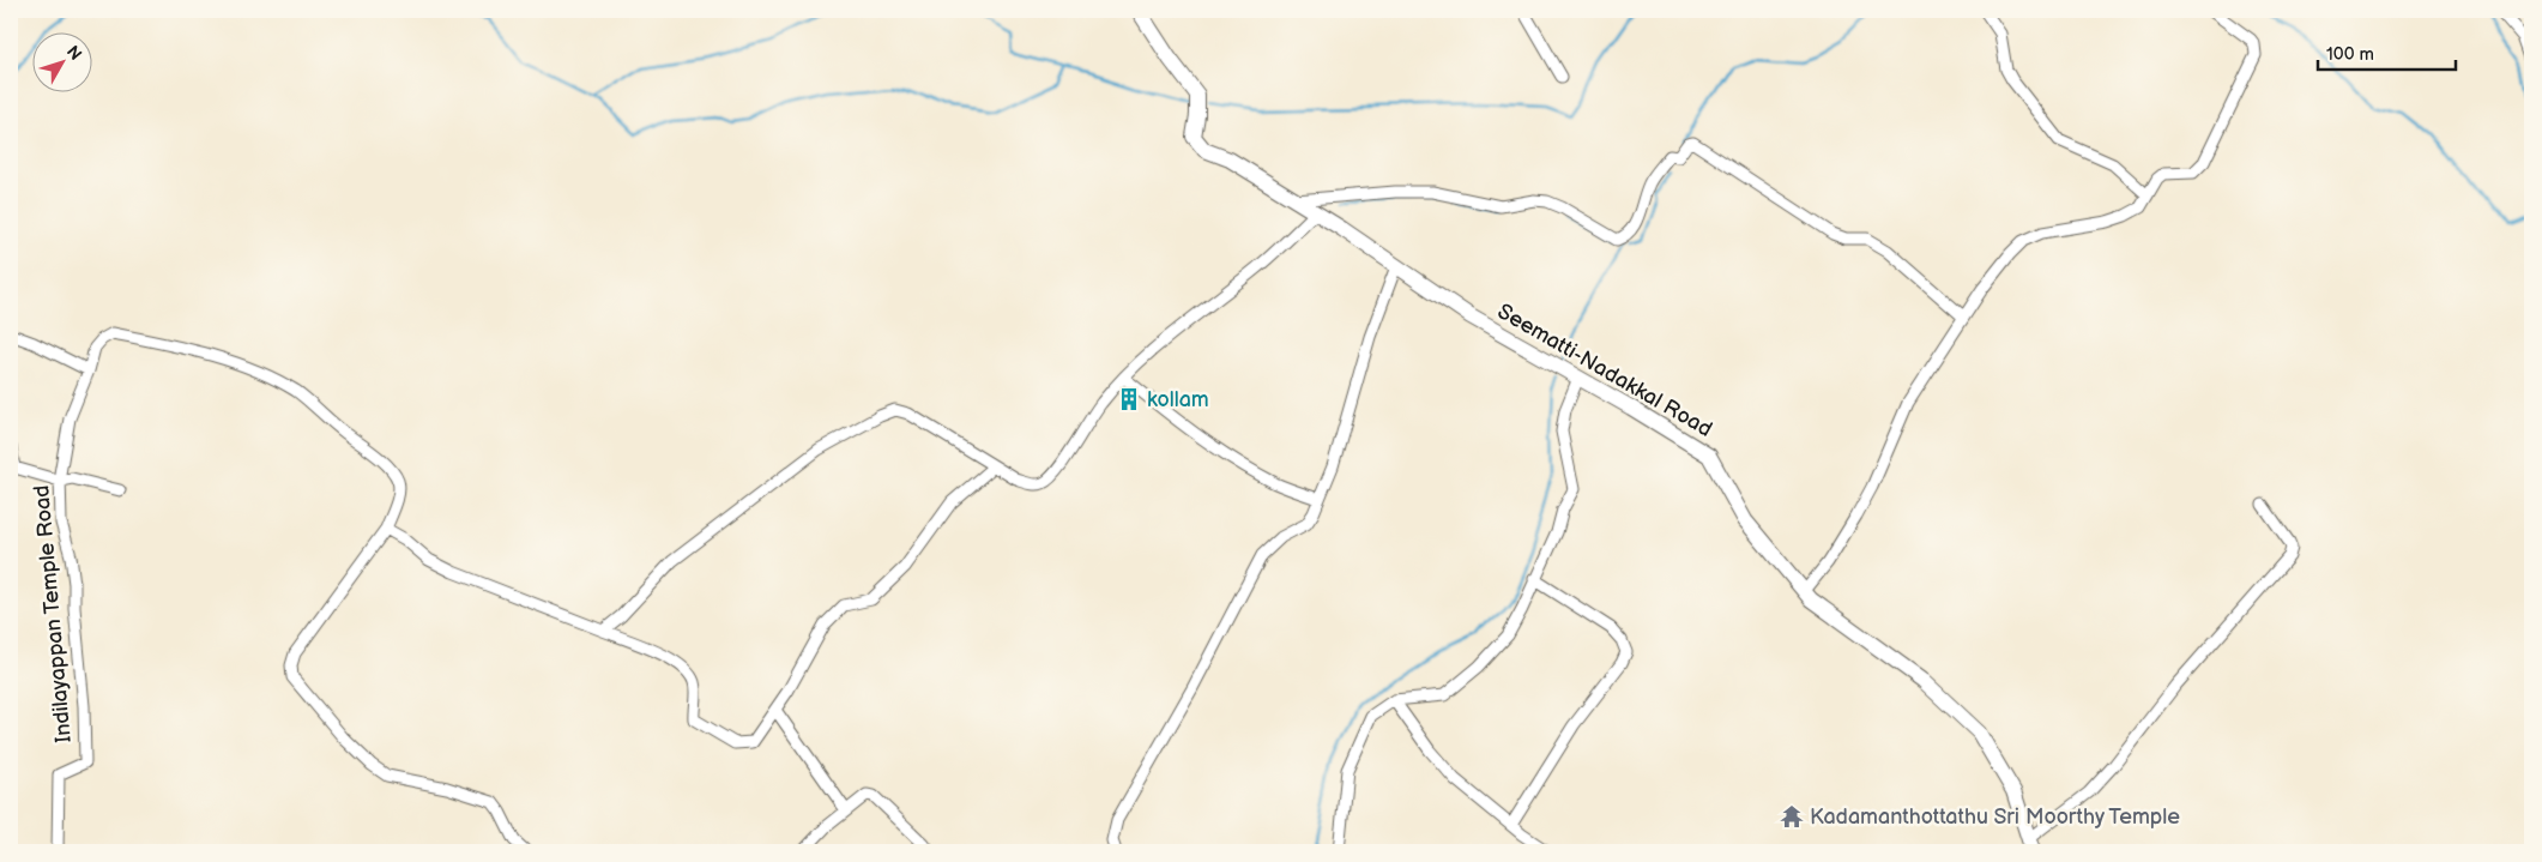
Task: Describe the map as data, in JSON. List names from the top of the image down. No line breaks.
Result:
{"streets":{"street":["Seematti-Nadakkal Road","Indilayappan Temple Road"]},"places":{"building":["kollam"],"temple":["Kadamanthottathu Sri Moorthy Temple"]},"scale_bar":"100 m","north":"top right"}
